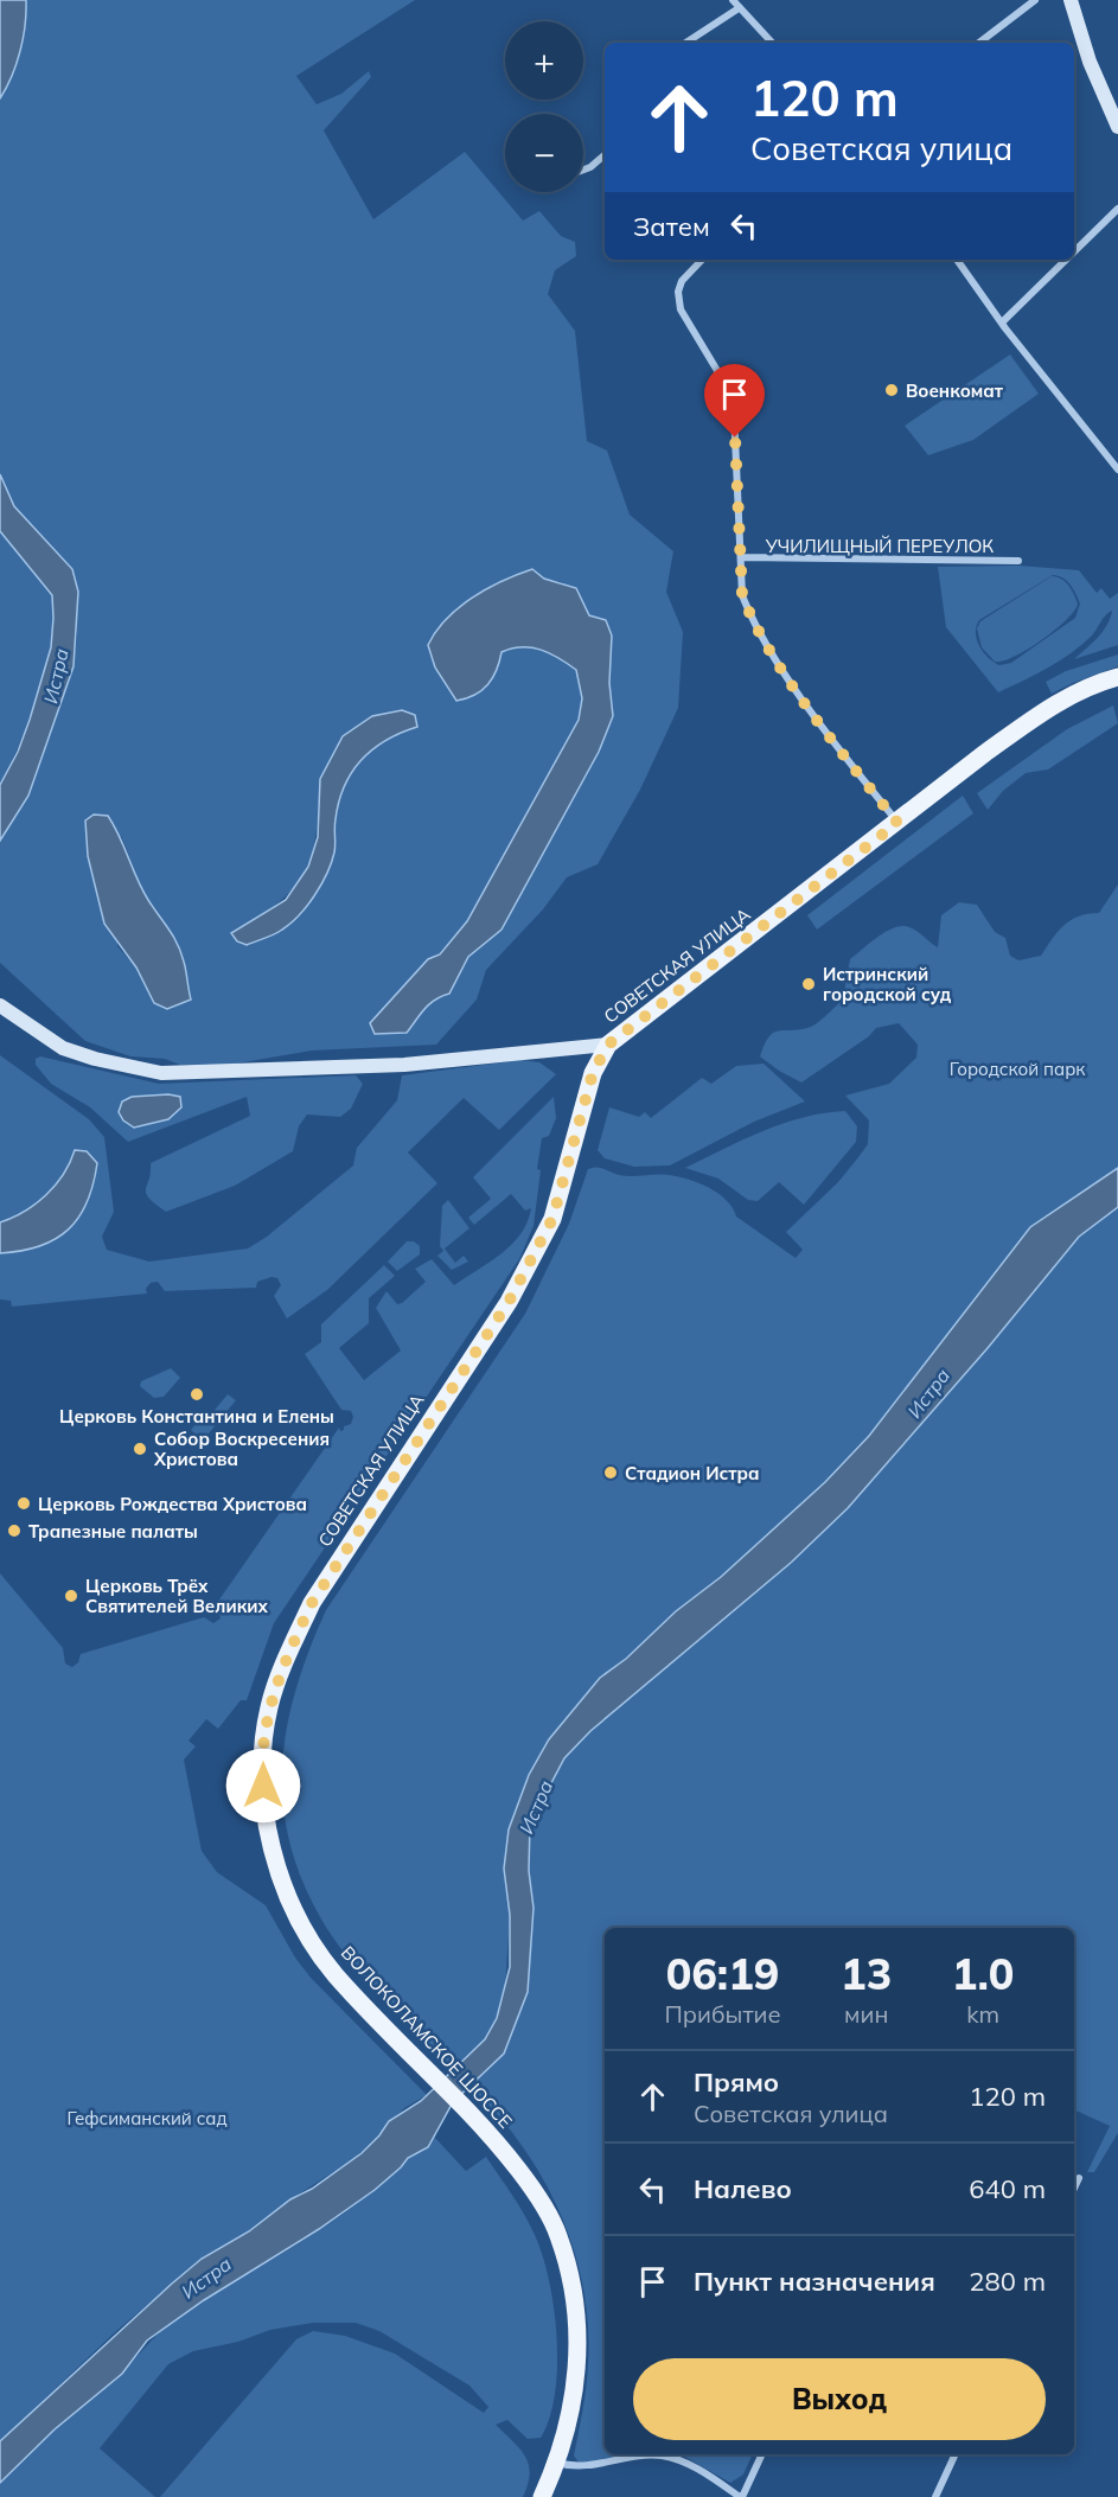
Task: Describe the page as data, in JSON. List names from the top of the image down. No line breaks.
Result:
{"streets":{"main road":["СОВЕТСКАЯ УЛИЦА","ВОЛОКОЛАМСКОЕ ШОССЕ"],"street":["УЧИЛИЩНЫЙ ПЕРЕУЛОК"]},"crossings":[["СОВЕТСКАЯ УЛИЦА","ВОЛОКОЛАМСКОЕ ШОССЕ"]],"water":["Истра"],"parks":["Городской парк","Гефсиманский сад"],"places":["Военкомат","Истринский городской суд","Церковь Константина и Елены","Собор Воскресения Христова","Стадион Истра","Церковь Рождества Христова","Трапезные палаты","Церковь Трёх Святителей Великих"],"page":{"map_buttons":["+","−"],"turn":["120 m","Советская улица"],"then":"Затем","eta":["06:19","Прибытие","13","мин","1.0","km"],"list":[{"name":"Прямо","note":"Советская улица","value":"120 m"},{"name":"Налево","value":"640 m"},{"name":"Пункт назначения","value":"280 m"}],"buttons":"Выход"}}
